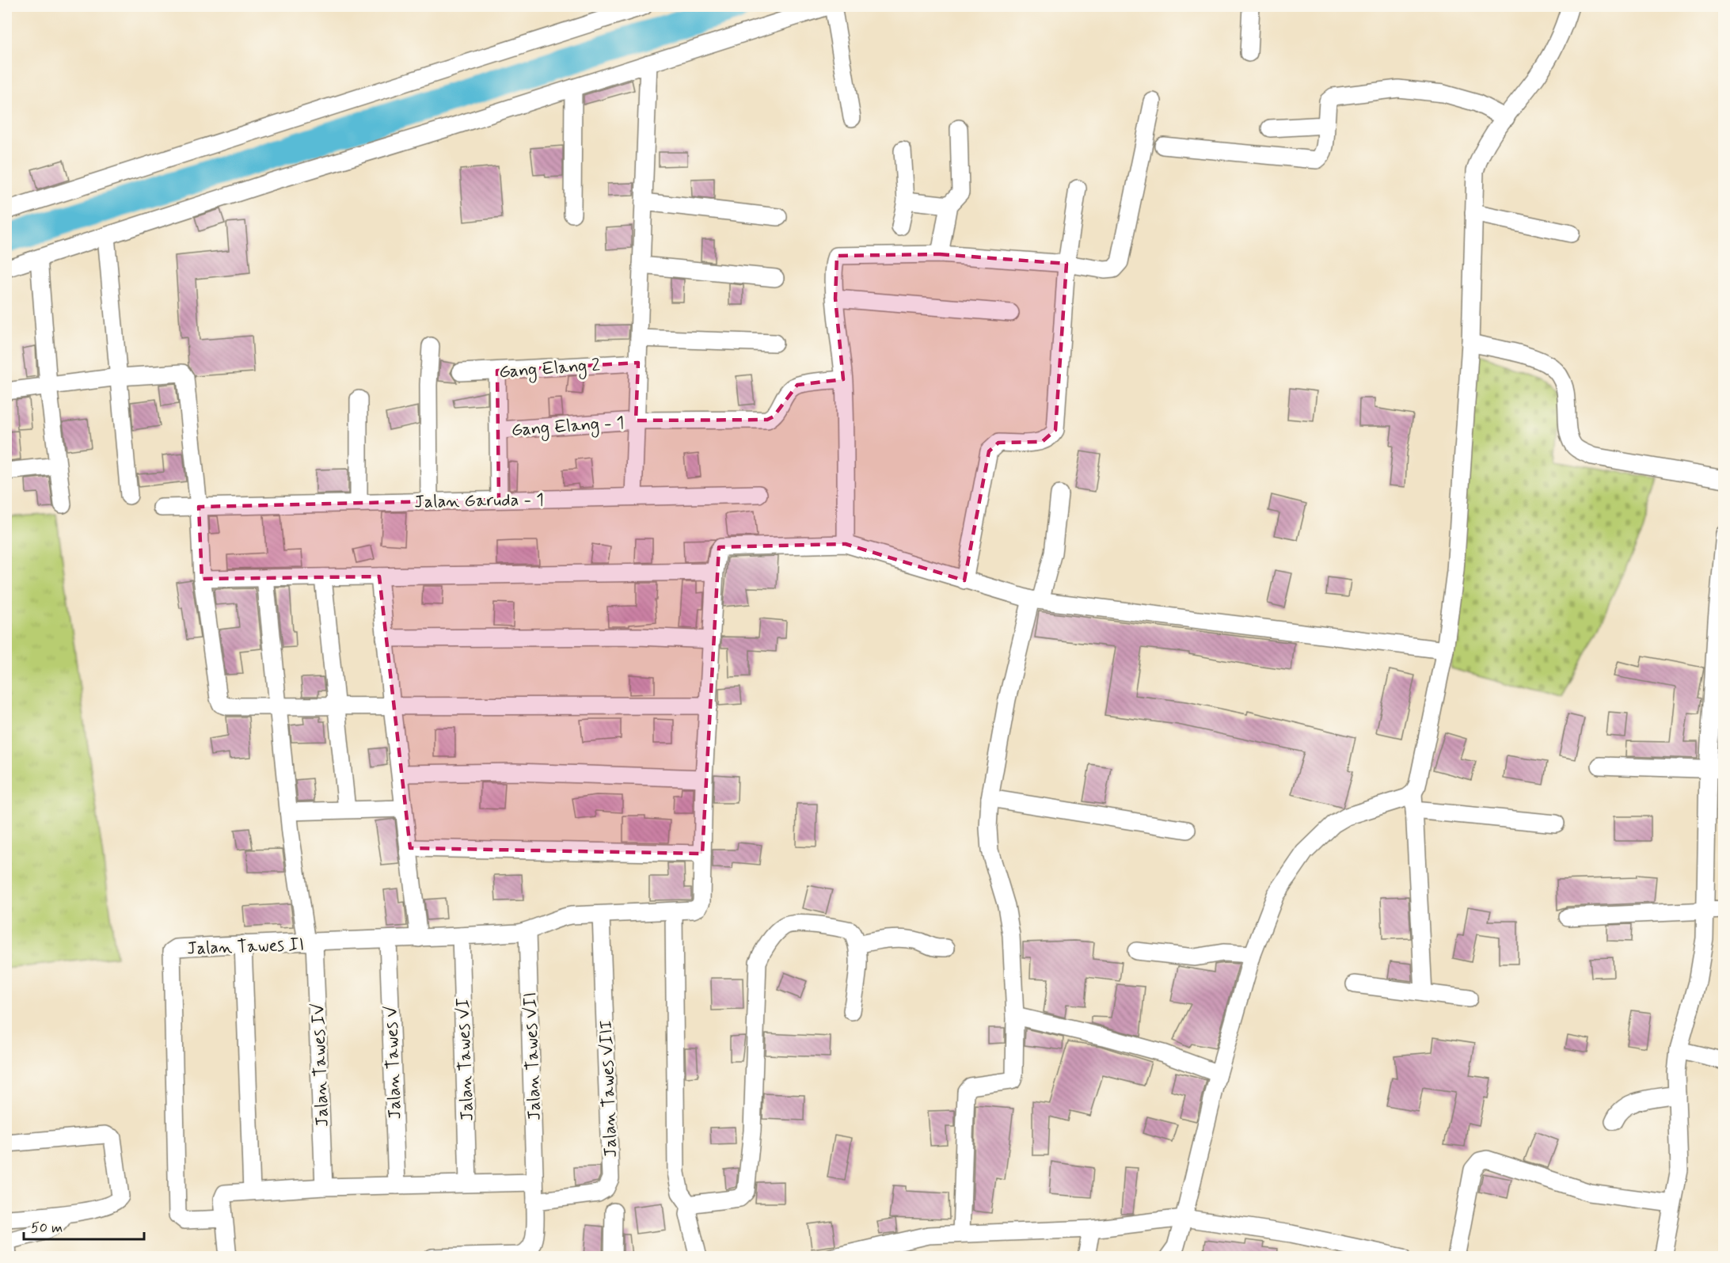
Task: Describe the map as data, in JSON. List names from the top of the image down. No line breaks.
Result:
{"streets":{"street":["Gang Elang 2","Gang Elang - 1","Jalan Garuda - 1","Jalan Tawes II","Jalan Tawes VII","Jalan Tawes VI","Jalan Tawes V","Jalan Tawes IV","Jalan Tawes VIII"]},"crossings":[["Jalan Tawes II","Jalan Tawes VII"],["Jalan Tawes II","Jalan Tawes VI"],["Jalan Tawes II","Jalan Tawes V"],["Jalan Tawes II","Jalan Tawes IV"],["Jalan Tawes II","Jalan Tawes VIII"],["Jalan Tawes VII","Jalan Tawes VIII"]],"scale_bar":"50 m"}
